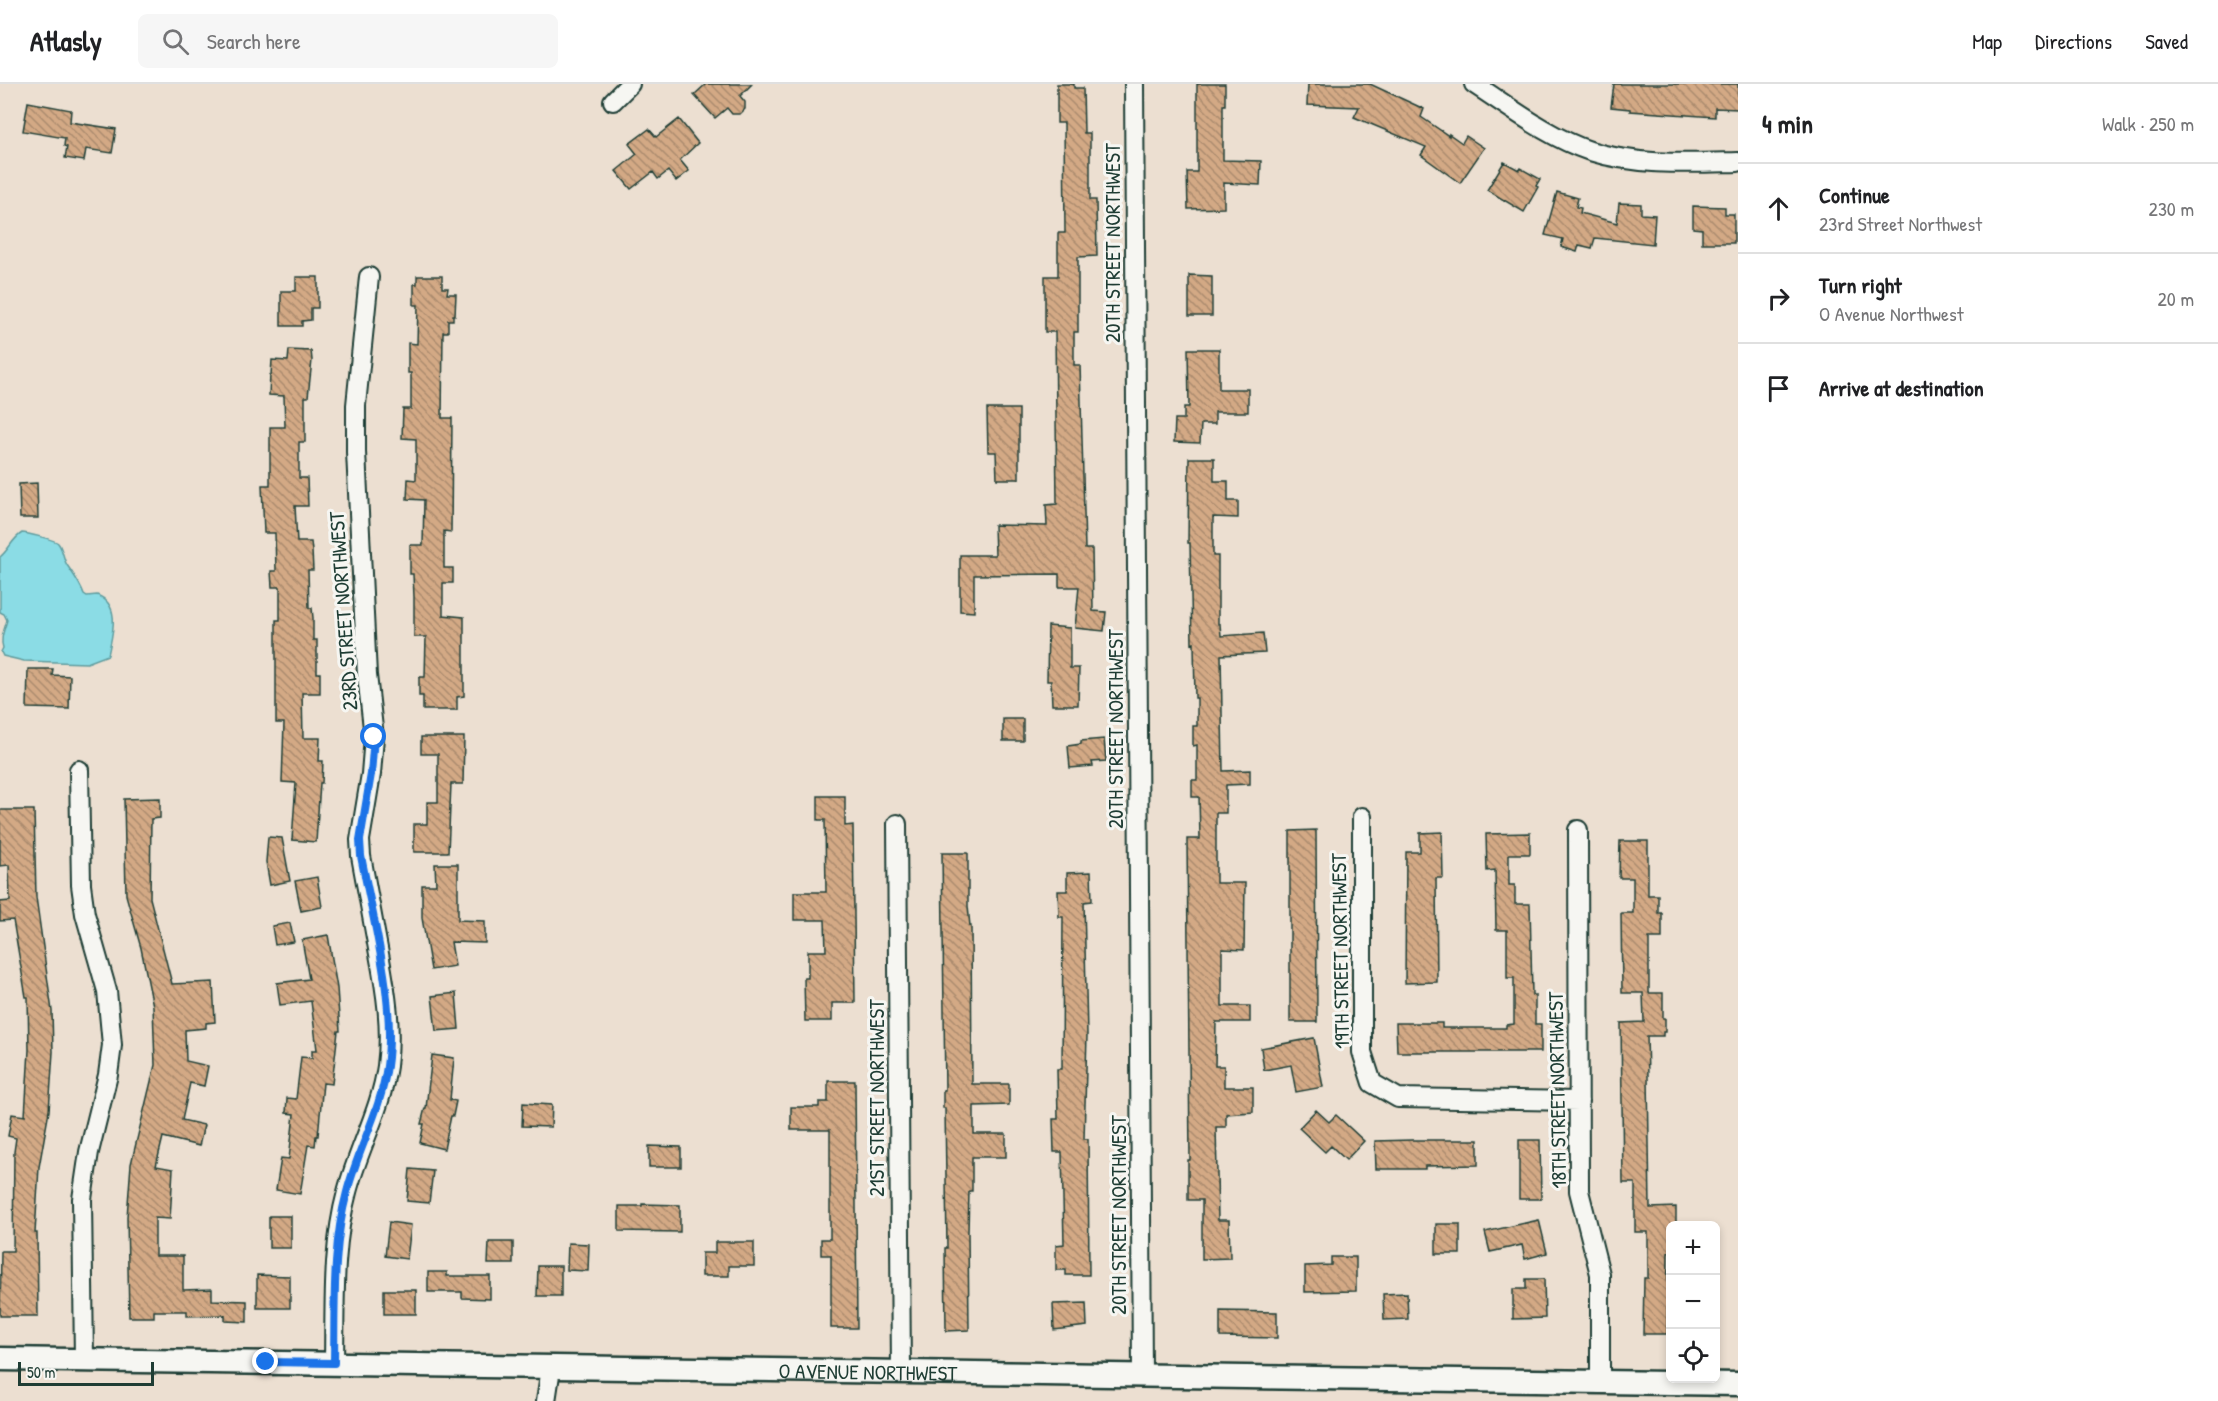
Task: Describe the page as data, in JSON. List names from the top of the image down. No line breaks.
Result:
{"streets":{"street":["20TH STREET NORTHWEST","23RD STREET NORTHWEST","19TH STREET NORTHWEST","18TH STREET NORTHWEST","21ST STREET NORTHWEST","O AVENUE NORTHWEST"]},"crossings":[["20TH STREET NORTHWEST","O AVENUE NORTHWEST"],["23RD STREET NORTHWEST","O AVENUE NORTHWEST"],["19TH STREET NORTHWEST","18TH STREET NORTHWEST"],["18TH STREET NORTHWEST","O AVENUE NORTHWEST"],["21ST STREET NORTHWEST","O AVENUE NORTHWEST"]],"scale_bar":"50 m","page":{"header":"Atlasly","search":"Search here","nav":["Map","Directions","Saved"],"heading":["4 min","Walk · 250 m"],"list":[["Continue","23rd Street Northwest","230 m"],["Turn right","O Avenue Northwest","20 m"],"Arrive at destination"],"map_buttons":["+","−"],"scale":"50 m"}}
